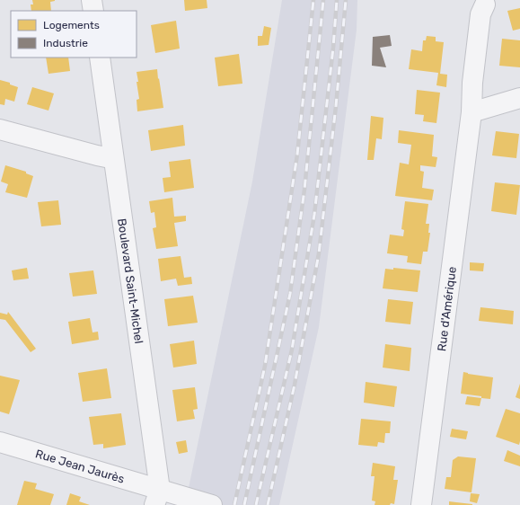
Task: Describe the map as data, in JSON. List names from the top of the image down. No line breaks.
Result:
{"streets":{"street":["Boulevard Saint-Michel","Rue d'Amérique","Rue Jean Jaurès"]},"crossings":[["Boulevard Saint-Michel","Rue Jean Jaurès"]],"legend":["Logements","Industrie"]}
